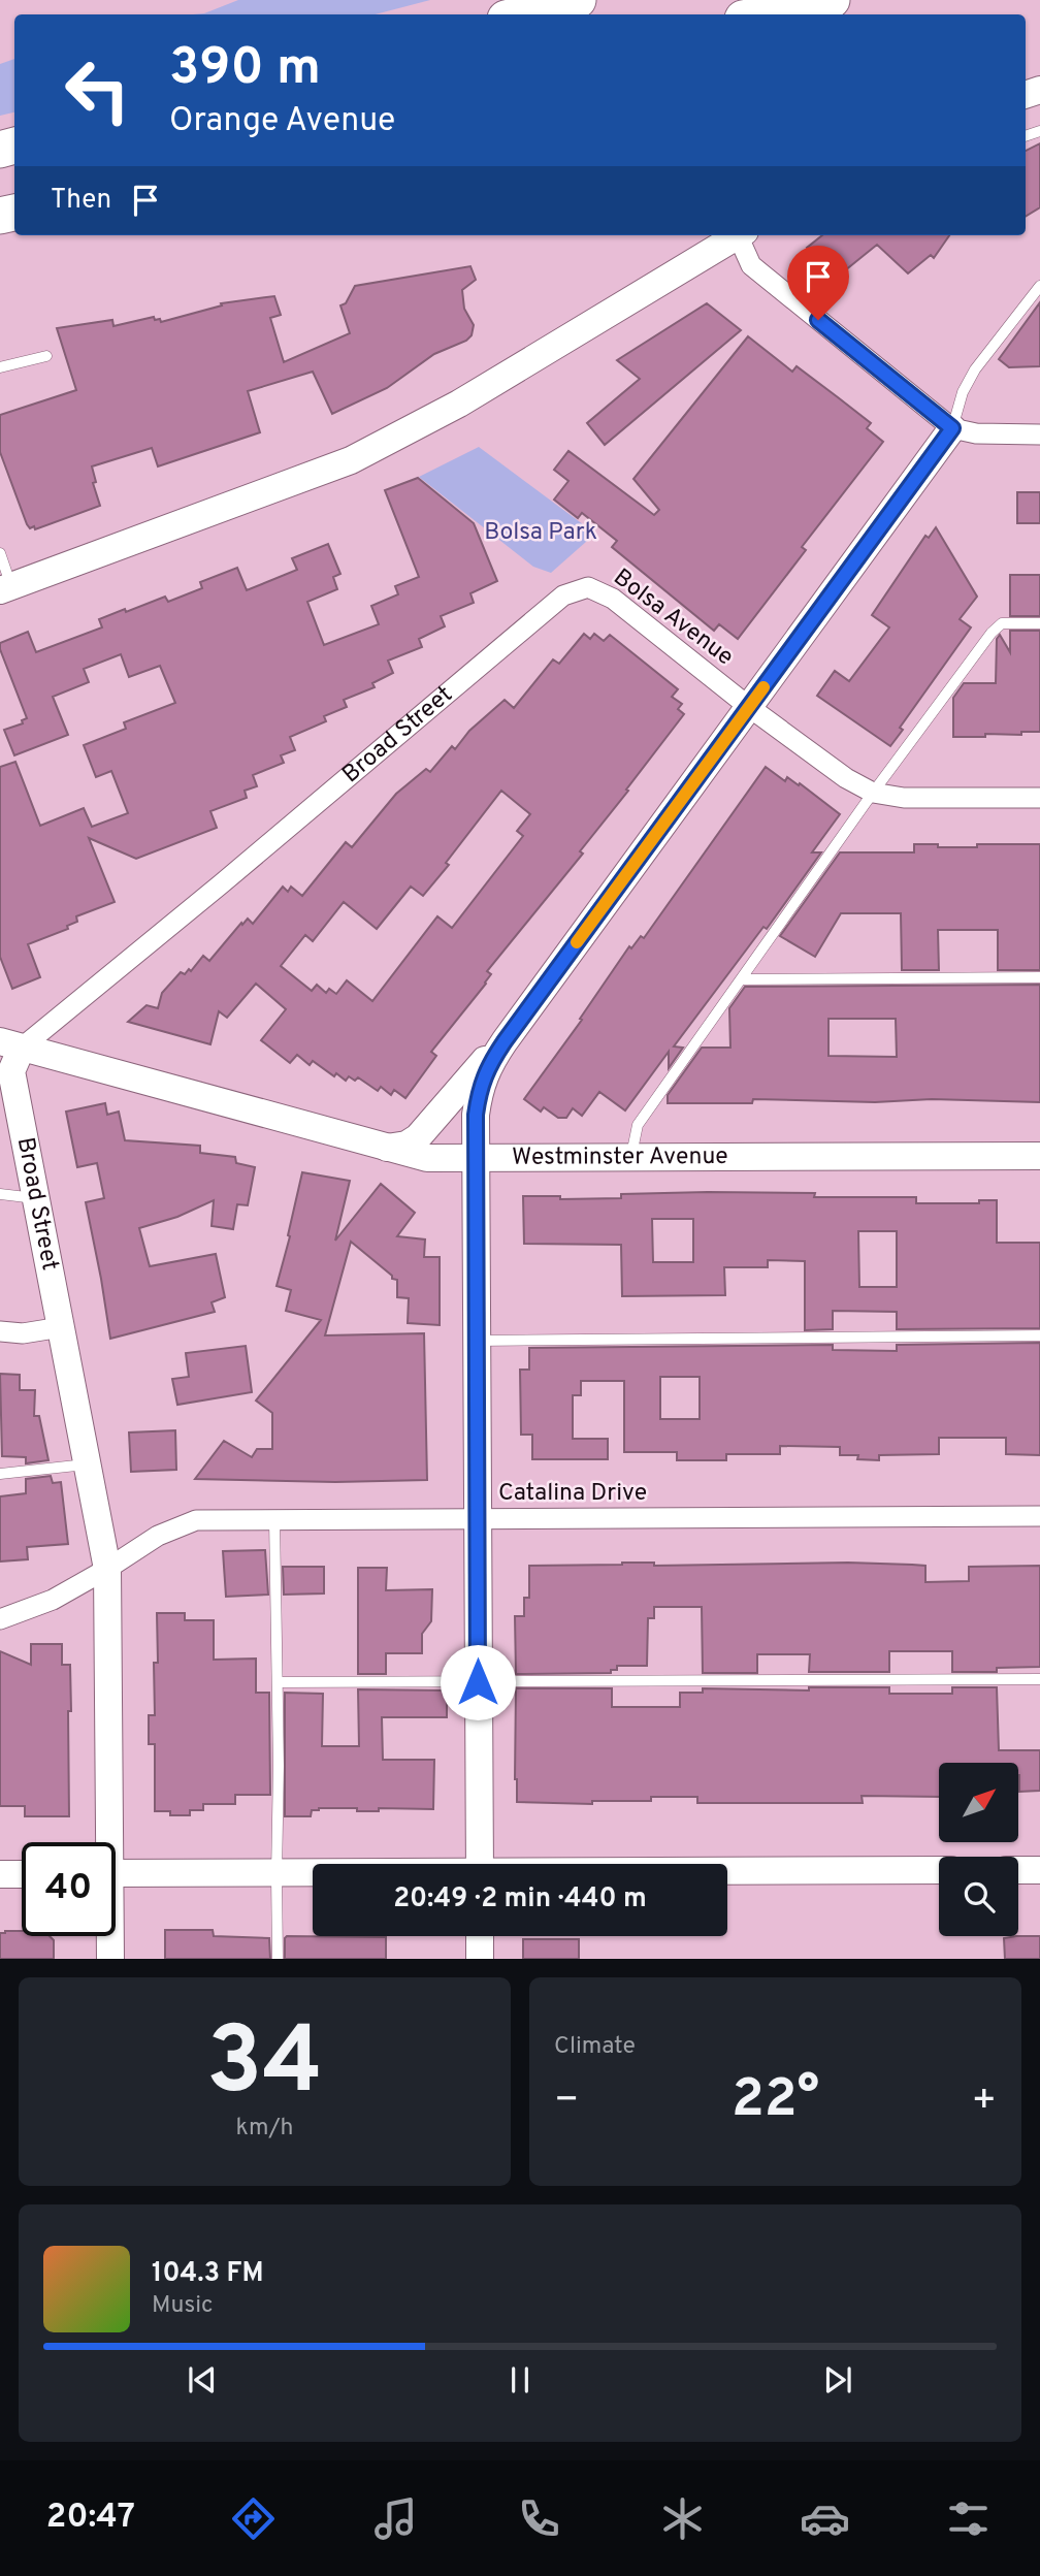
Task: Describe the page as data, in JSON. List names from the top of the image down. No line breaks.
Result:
{"streets":{"street":["Bolsa Avenue","Broad Street","Westminster Avenue","Catalina Drive"]},"crossings":[["Bolsa Avenue","Broad Street"],["Broad Street","Westminster Avenue"],["Broad Street","Catalina Drive"]],"parks":["Bolsa Park"],"north":"top right","page":{"turn":["390 m","Orange Avenue"],"then":"Then","limit":"40","trip":"20:49 · 2 min · 440 m","tile":[["34","km/h"],"Climate"],"heat":["−","22°","+"],"song":["104.3 FM","Music"],"tabs":"20:47"}}
